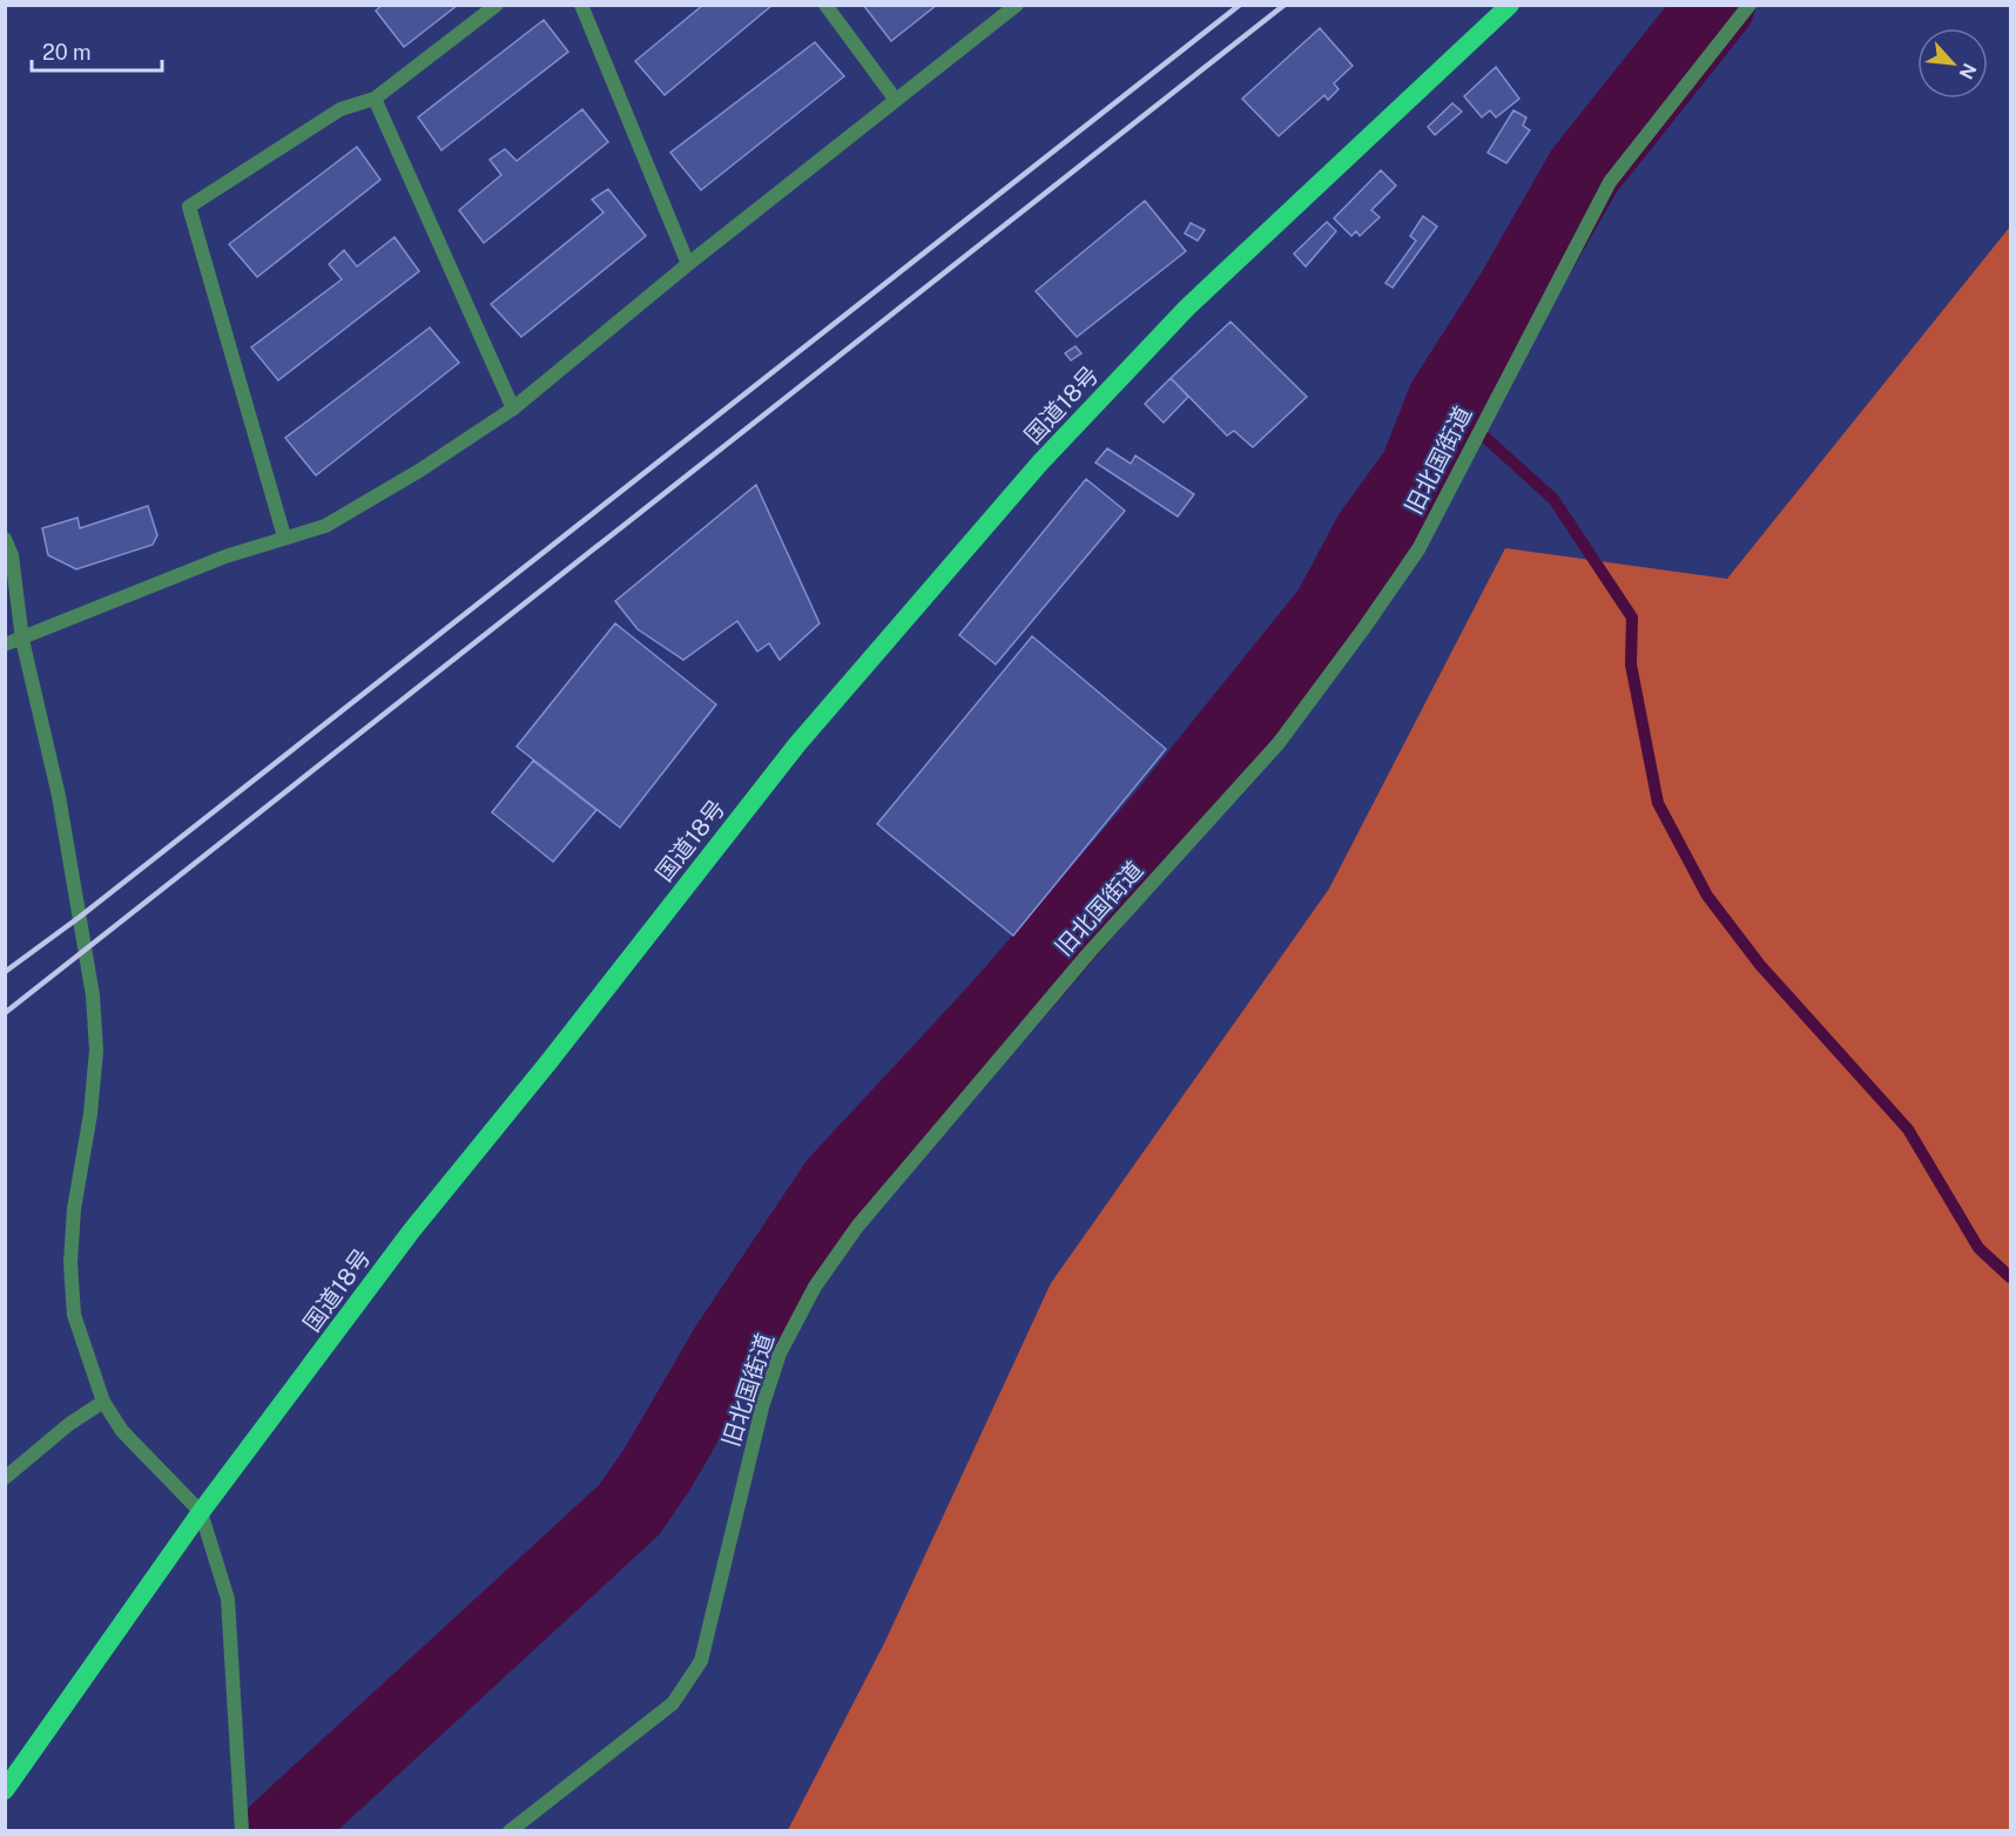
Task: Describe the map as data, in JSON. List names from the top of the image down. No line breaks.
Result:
{"streets":{"highway":["国道18号"],"street":["旧北国街道"]},"scale_bar":"20 m","north":"bottom right"}
